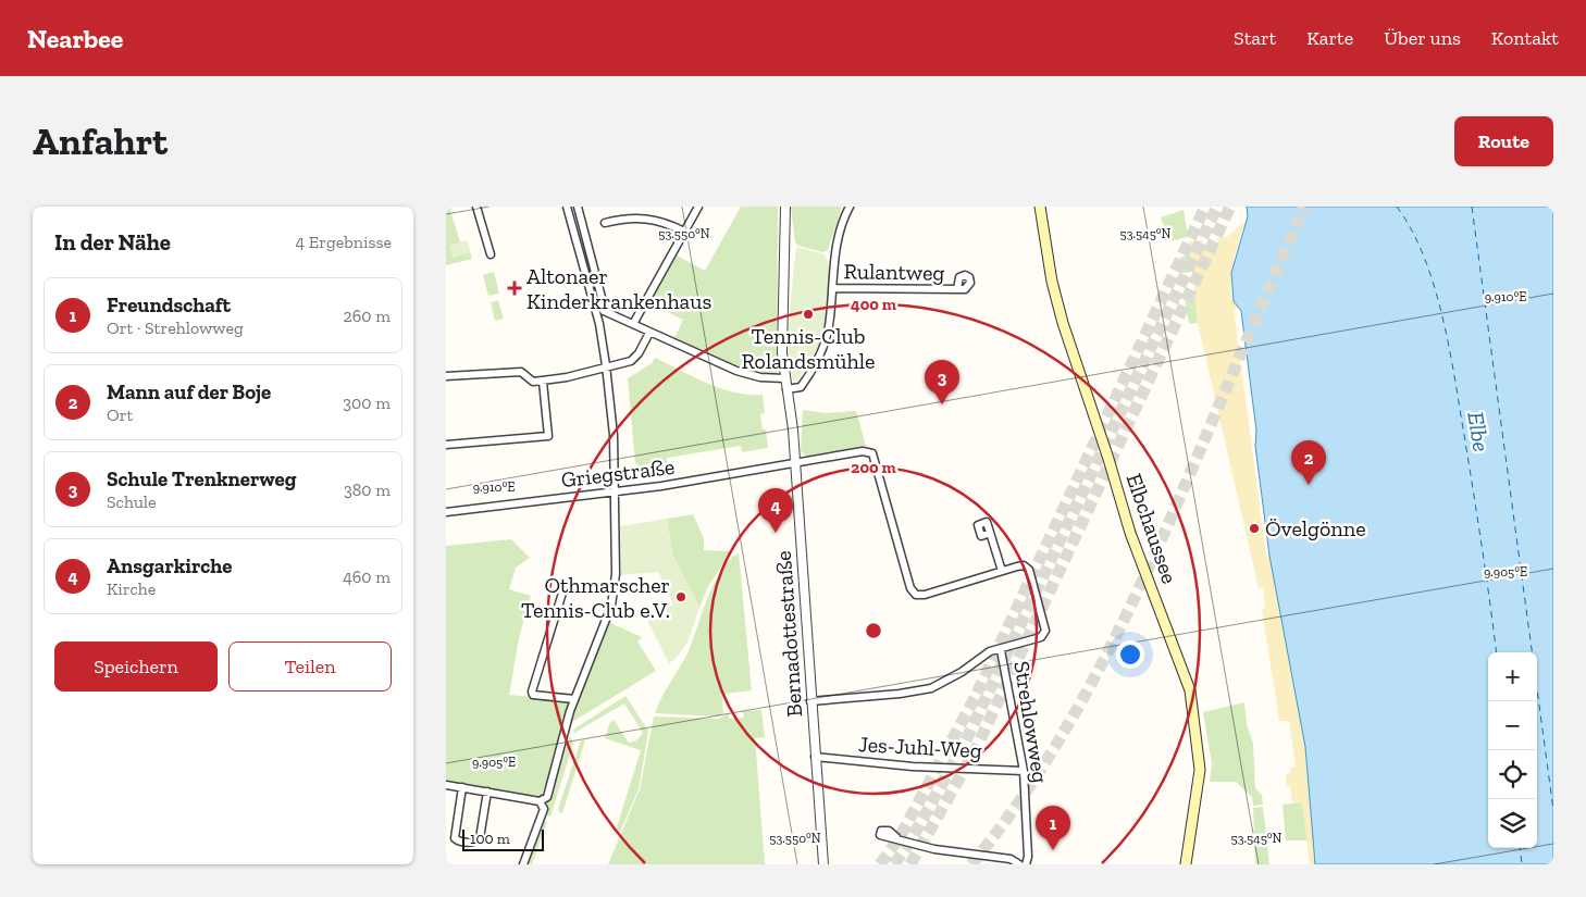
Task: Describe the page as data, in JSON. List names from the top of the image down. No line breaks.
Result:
{"streets":{"main road":["Elbchaussee"],"street":["Rulantweg","Griegstraße","Bernadottestraße","Strehlowweg","Jes-Juhl-Weg"]},"crossings":[["Griegstraße","Bernadottestraße"],["Bernadottestraße","Jes-Juhl-Weg"],["Strehlowweg","Jes-Juhl-Weg"]],"water":["Elbe"],"places":{"health":["Altonaer Kinderkrankenhaus"],"other":["Tennis-Club Rolandsmühle","Övelgönne","Othmarscher Tennis-Club e.V."]},"scale_bar":"100 m","page":{"header":"Nearbee","nav":["Start","Karte","Über uns","Kontakt"],"buttons":["Route",["Speichern","Teilen"]],"title":"Anfahrt","heading":["In der Nähe","4 Ergebnisse"],"list":[{"mark":"1","name":"Freundschaft","note":"Ort · Strehlowweg","value":"260 m"},{"mark":"2","name":"Mann auf der Boje","note":"Ort","value":"300 m"},{"mark":"3","name":"Schule Trenknerweg","note":"Schule","value":"380 m"},{"mark":"4","name":"Ansgarkirche","note":"Kirche","value":"460 m"}],"pins":["3","2","4","1"],"map_buttons":["+","−"],"scale":"100 m"},"coordinates":["53.550°N","53.545°N","9.910°E","9.905°E"],"rings":["400 m","200 m"]}
